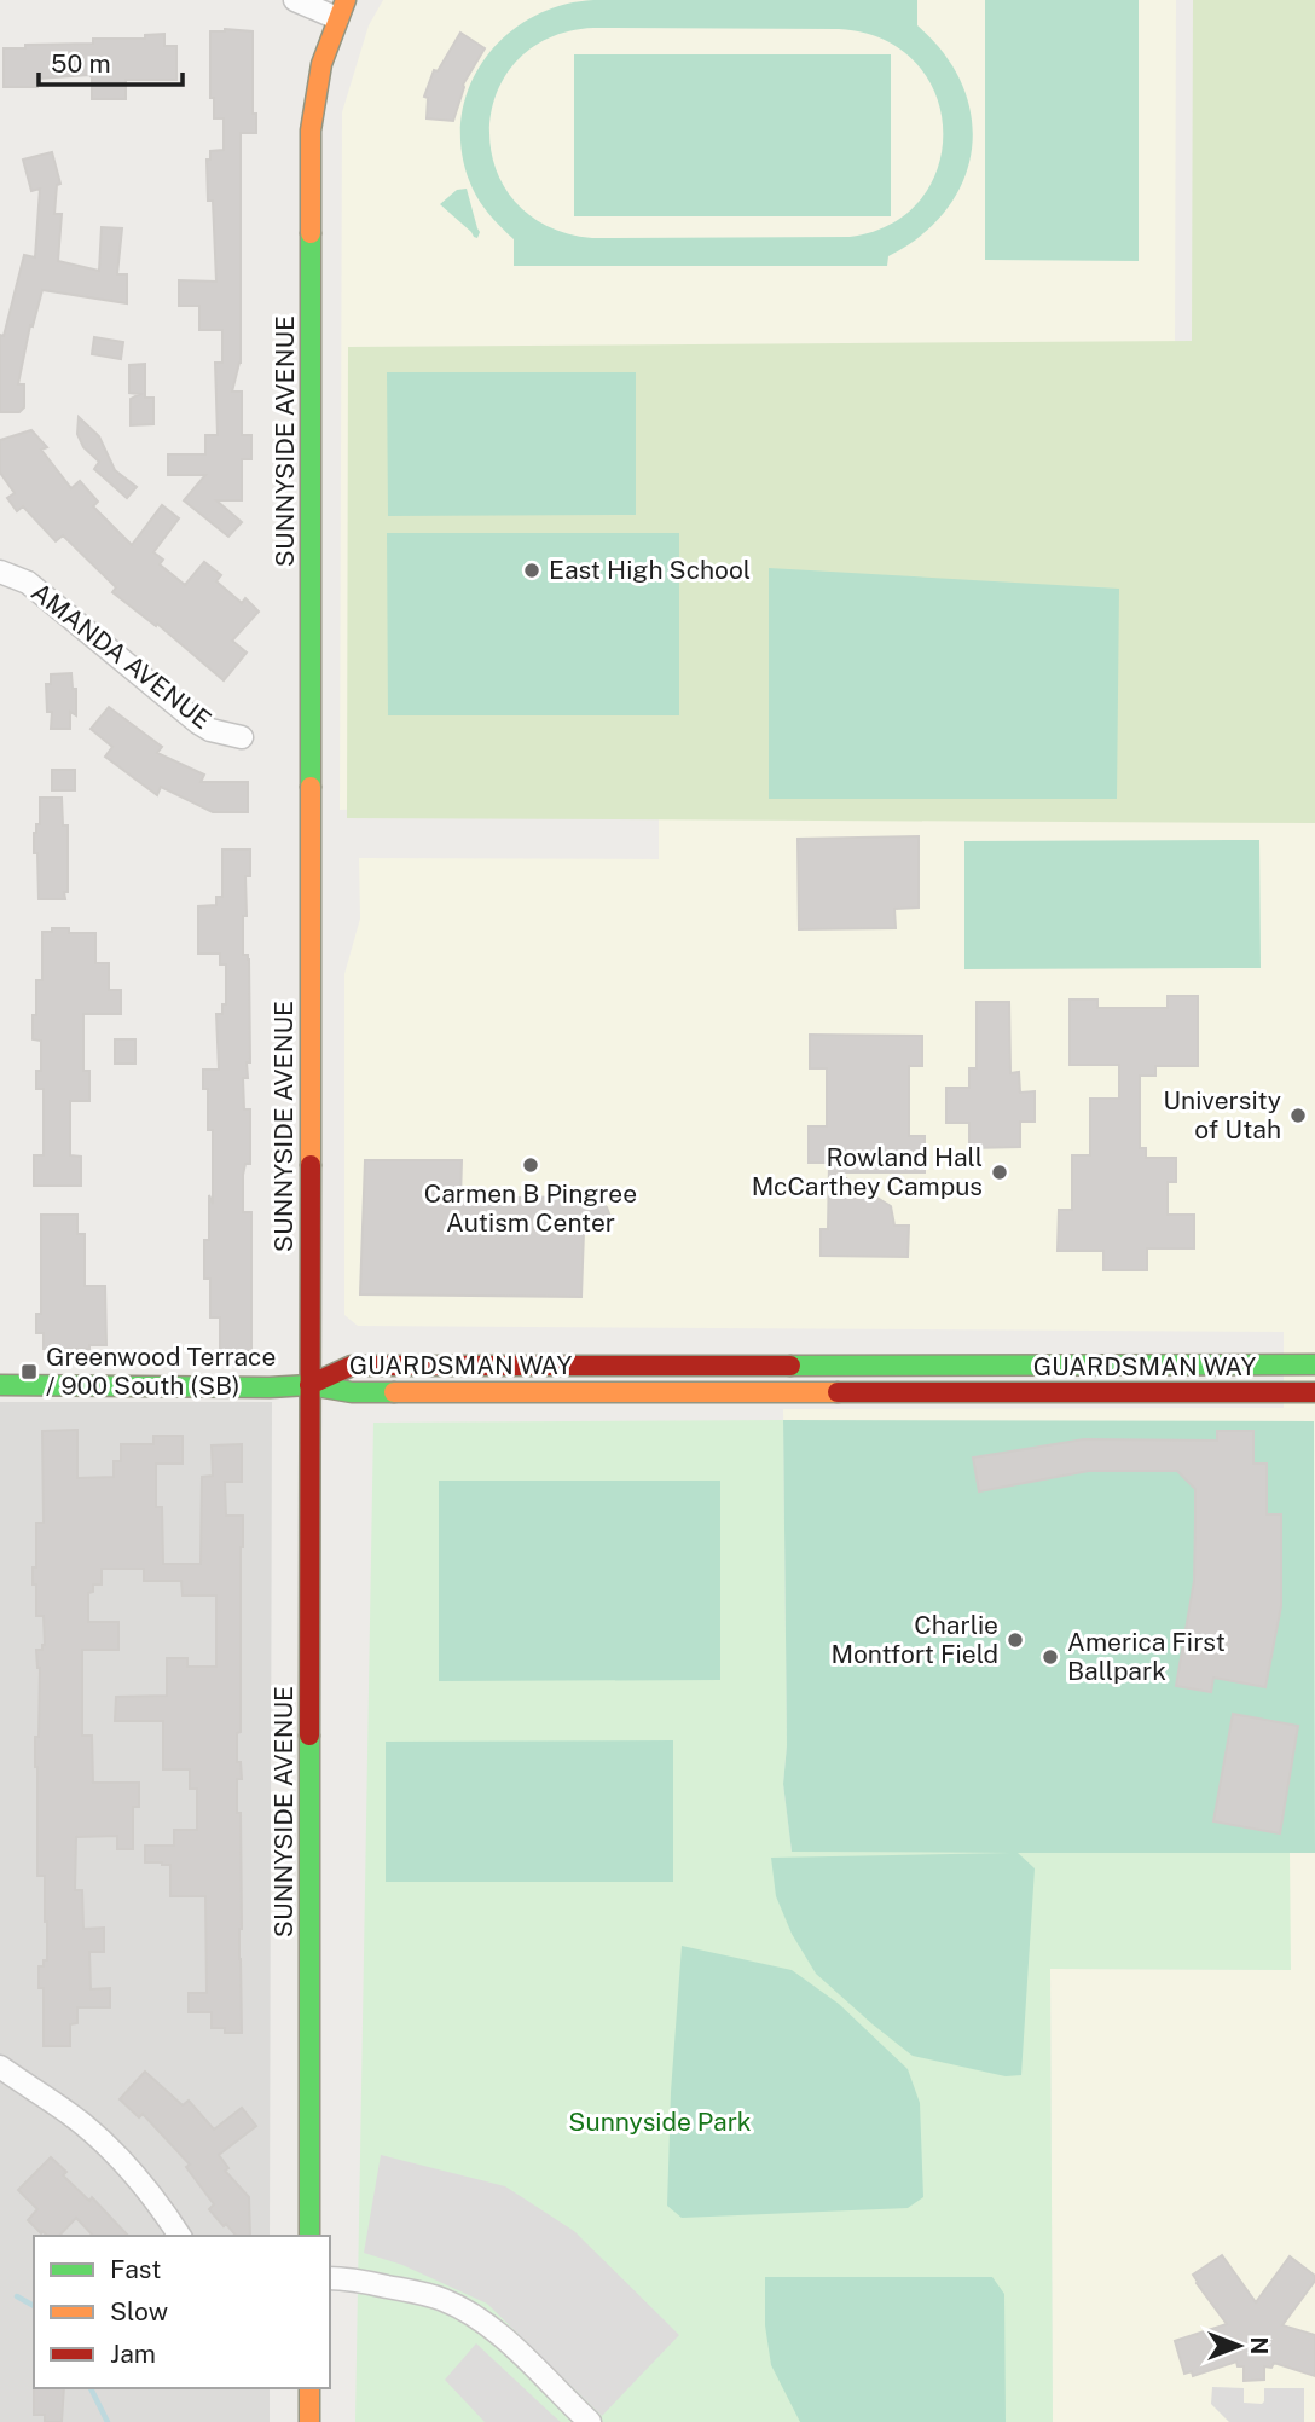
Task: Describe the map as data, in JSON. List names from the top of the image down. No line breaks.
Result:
{"streets":{"street":["SUNNYSIDE AVENUE","AMANDA AVENUE","GUARDSMAN WAY"]},"crossings":[["SUNNYSIDE AVENUE","GUARDSMAN WAY"]],"parks":["Sunnyside Park"],"places":{"other":["East High School","University of Utah","Carmen B Pingree Autism Center","Rowland Hall McCarthey Campus","Charlie Montfort Field","America First Ballpark"],"transit":["Greenwood Terrace / 900 South (SB)"]},"legend":["Fast","Slow","Jam"],"scale_bar":"50 m","north":"right"}
